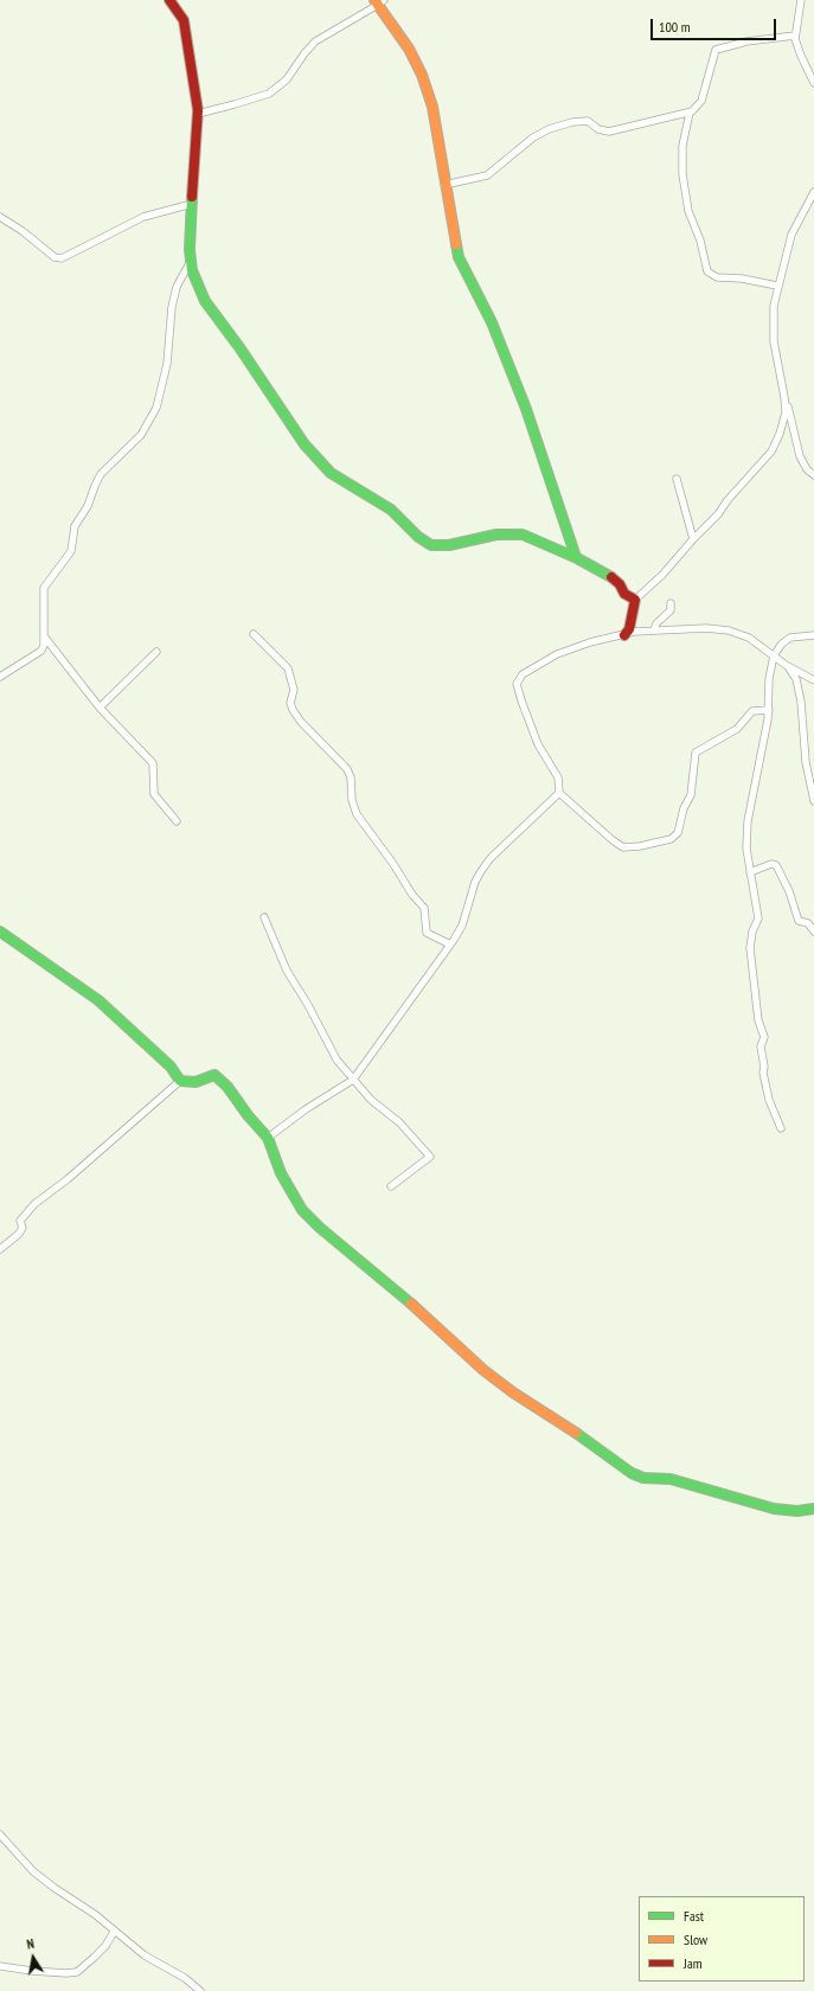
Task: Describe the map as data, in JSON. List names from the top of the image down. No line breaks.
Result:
{"legend":["Fast","Slow","Jam"],"scale_bar":"100 m","north":"top"}
